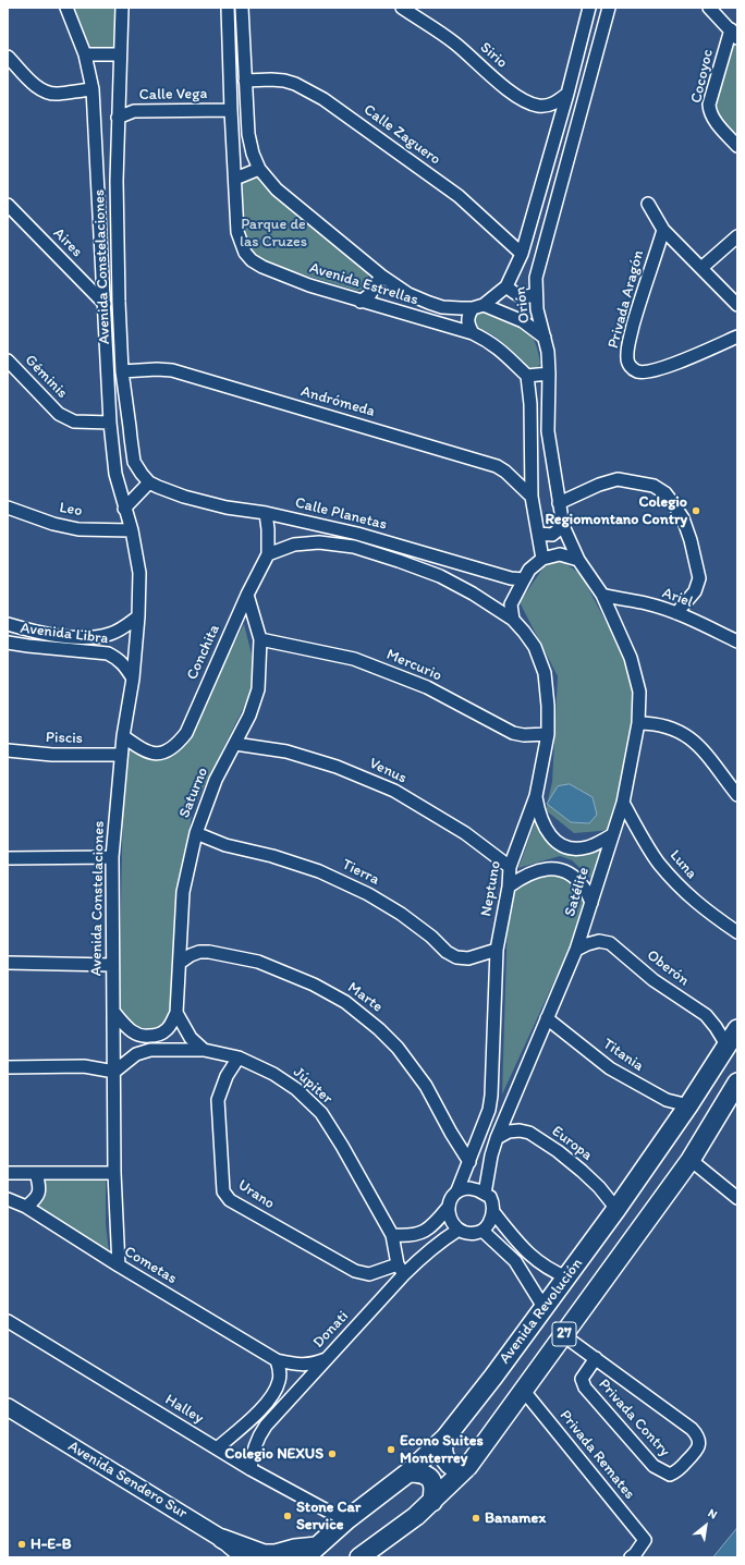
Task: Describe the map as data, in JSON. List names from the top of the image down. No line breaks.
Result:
{"streets":{"main road":["Avenida Revolución","27","Avenida Sendero Sur"],"street":["Sirio","Cocoyoc","Calle Vega","Calle Zaguero","Aires","Avenida Constelaciones","Avenida Estrellas","Privada Aragón","Orión","Géminis","Andrómeda","Leo","Calle Planetas","Ariel","Avenida Libra","Conchita","Mercurio","Piscis","Venus","Saturno","Luna","Tierra","Neptuno","Satélite","Oberón","Marte","Titania","Júpiter","Europa","Urano","Cometas","Donati","Halley","Privada Contry","Privada Remates"]},"crossings":[["Sirio","Orión"],["Calle Vega","Avenida Constelaciones"],["Calle Vega","Avenida Estrellas"],["Calle Zaguero","Avenida Estrellas"],["Calle Zaguero","Orión"],["Aires","Avenida Constelaciones"],["Avenida Constelaciones","Géminis"],["Avenida Constelaciones","Andrómeda"],["Avenida Constelaciones","Leo"],["Avenida Constelaciones","Calle Planetas"],["Avenida Constelaciones","Avenida Libra"],["Avenida Constelaciones","Conchita"],["Avenida Constelaciones","Piscis"],["Avenida Constelaciones","Saturno"],["Avenida Constelaciones","Júpiter"],["Avenida Constelaciones","Cometas"],["Avenida Estrellas","Orión"],["Orión","Ariel"],["Orión","Satélite"],["Calle Planetas","Conchita"],["Calle Planetas","Neptuno"],["Ariel","Satélite"],["Conchita","Saturno"],["Mercurio","Saturno"],["Mercurio","Neptuno"],["Venus","Saturno"],["Venus","Neptuno"],["Saturno","Tierra"],["Saturno","Marte"],["Luna","Satélite"],["Tierra","Neptuno"],["Neptuno","Satélite"],["Neptuno","Marte"],["Neptuno","Donati"],["Satélite","Oberón"],["Satélite","Titania"],["Satélite","Europa"],["Satélite","Donati"],["Oberón","Avenida Revolución"],["Titania","Avenida Revolución"],["Júpiter","Urano"],["Júpiter","Donati"],["Europa","Avenida Revolución"],["Urano","Donati"],["Cometas","Donati"],["Avenida Revolución","Halley"],["Avenida Revolución","Privada Contry"],["Avenida Revolución","Privada Remates"],["Donati","Halley"]],"parks":["Parque de las Cruzes"],"places":["Colegio Regiomontano Contry","Econo Suites Monterrey","Colegio NEXUS","Stone Car Service","Banamex","H-E-B"],"north":"top right"}
